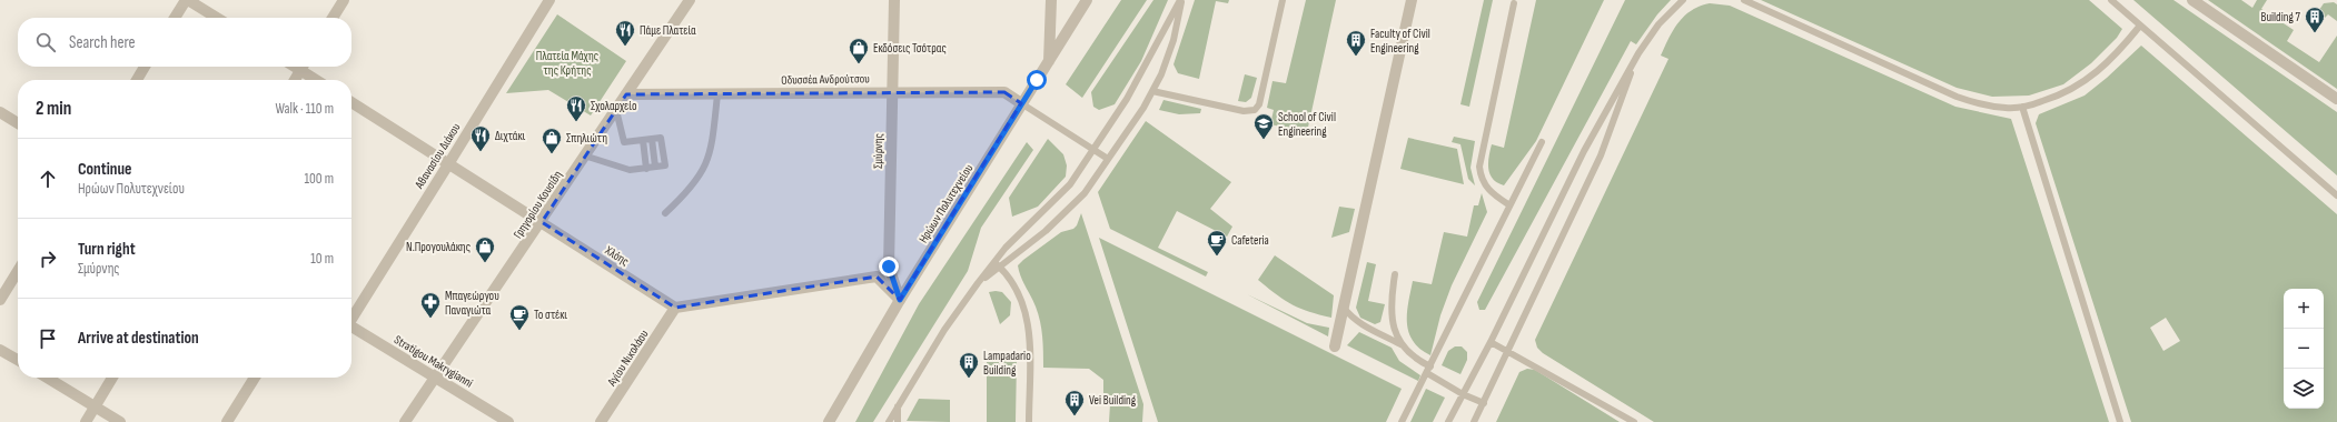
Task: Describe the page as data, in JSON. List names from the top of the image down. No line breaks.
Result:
{"streets":{"street":["Οδυσσέα Ανδρούτσου","Σμύρνης","Αθανασίου Διάκου","Ηρώων Πολυτεχνείου","Γρηγορίου Κουσίδη","Χλόης","Αγίου Νικολάου","Stratigou Makrygianni"]},"crossings":[["Οδυσσέα Ανδρούτσου","Σμύρνης"],["Οδυσσέα Ανδρούτσου","Ηρώων Πολυτεχνείου"],["Οδυσσέα Ανδρούτσου","Γρηγορίου Κουσίδη"],["Σμύρνης","Ηρώων Πολυτεχνείου"],["Αθανασίου Διάκου","Χλόης"],["Γρηγορίου Κουσίδη","Χλόης"],["Γρηγορίου Κουσίδη","Stratigou Makrygianni"],["Χλόης","Αγίου Νικολάου"]],"parks":["Πλατεία Μάχης της Κρήτης"],"places":{"building":["Building 7","Faculty of Civil Engineering","Lampadario Building","Vei Building"],"restaurant":["Πάμε Πλατεία","Σχολαρχείο","Διχτάκι"],"shop":["Εκδόσεις Τσότρας","Σπηλιώτη","Ν.Προγουλάκης"],"school or university":["School of Civil Engineering"],"cafe":["Cafeteria","Το στέκι"],"pharmacy":["Μπαγεώργου Παναγιώτα"]},"page":{"search":"Search here","heading":["2 min","Walk · 110 m"],"list":[["Continue","Ηρώων Πολυτεχνείου","100 m"],["Turn right","Σμύρνης","10 m"],"Arrive at destination"],"map_buttons":["+","−"]}}
